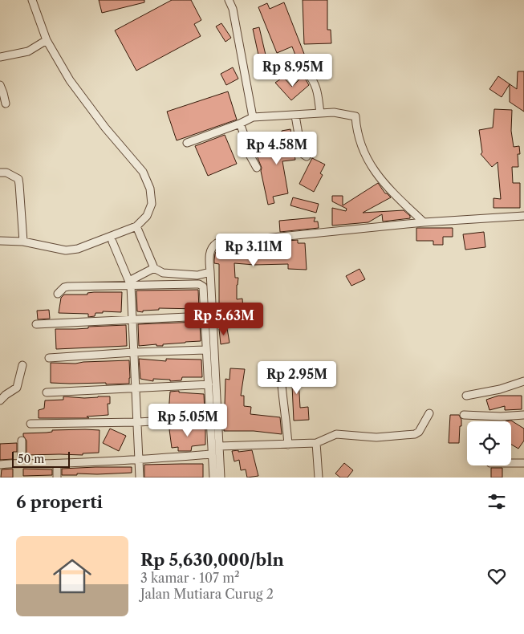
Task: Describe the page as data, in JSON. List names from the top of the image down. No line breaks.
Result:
{"scale_bar":"50 m","page":{"price":["Rp 8.95M","Rp 4.58M","Rp 3.11M","Rp 5.63M","Rp 2.95M","Rp 5.05M"],"scale":"50 m","heading":"6 properti","list":[{"name":"Rp 5,630,000/bln","note":"3 kamar · 107 m² · Jalan Mutiara Curug 2"}]}}
